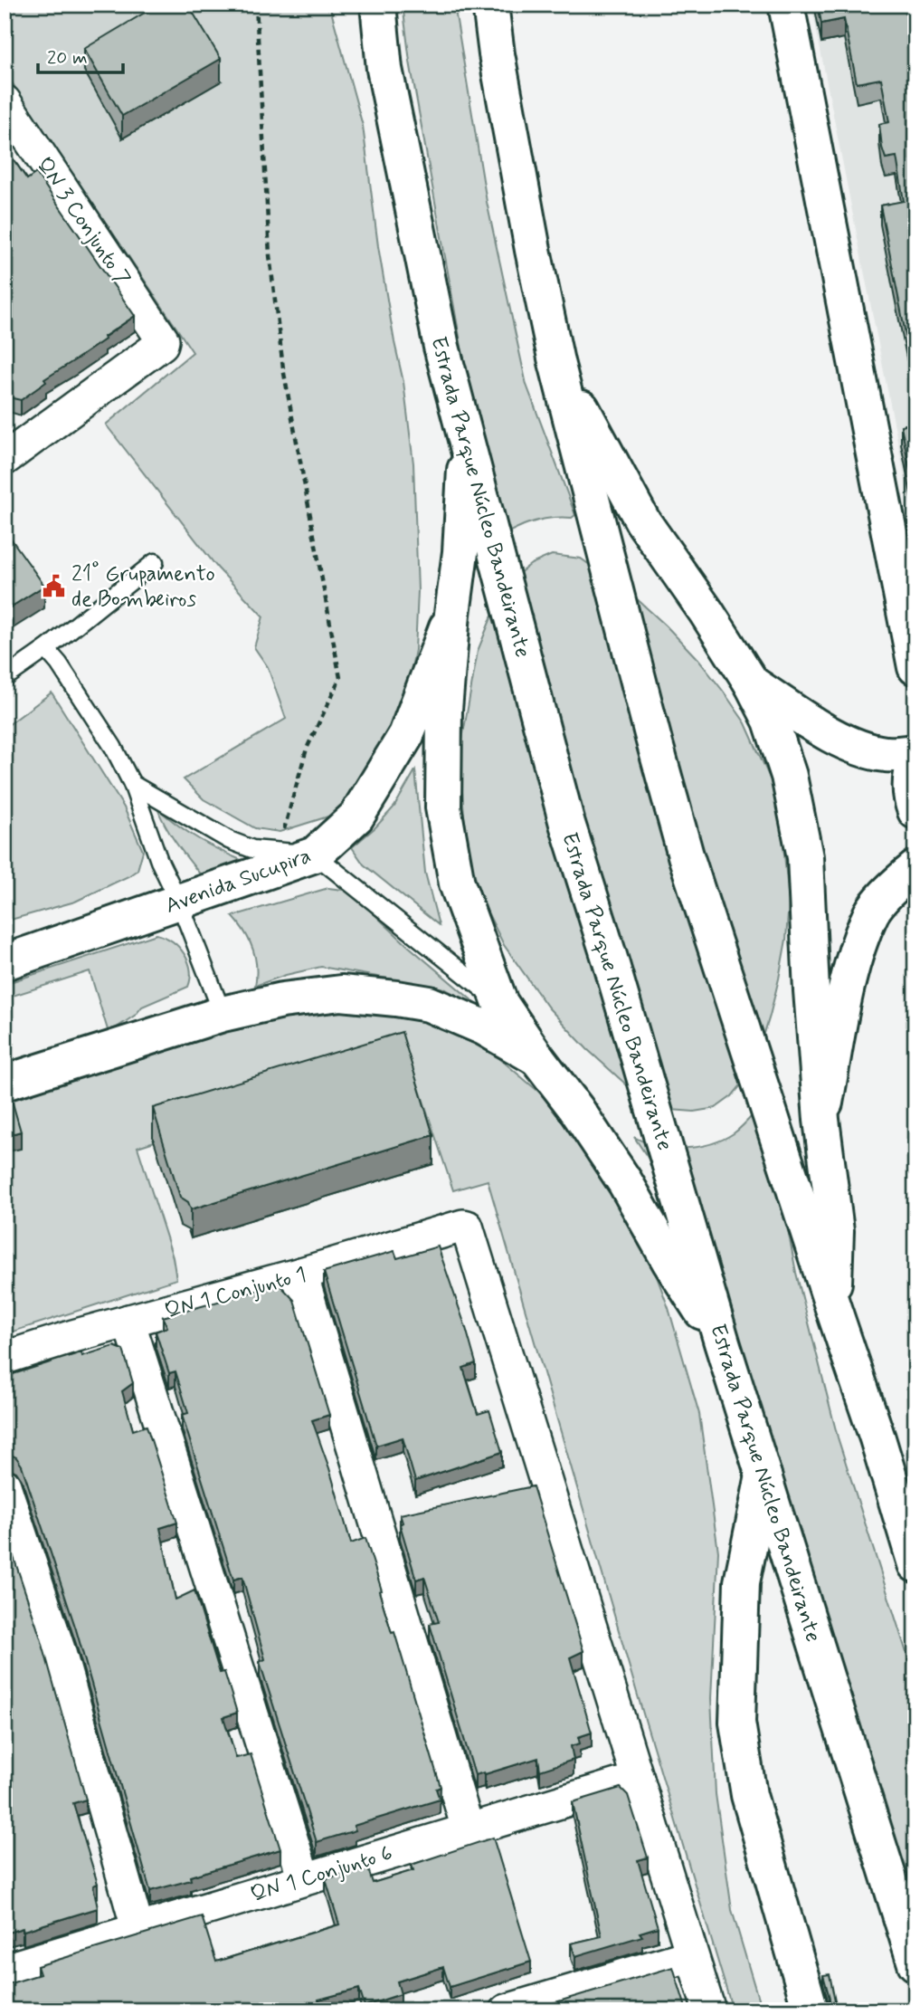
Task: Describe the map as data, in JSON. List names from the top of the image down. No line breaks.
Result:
{"streets":{"main road":["Estrada Parque Núcleo Bandeirante","Avenida Sucupira"],"street":["QN 3 Conjunto 7","QN 1 Conjunto 1","QN 1 Conjunto 6"]},"crossings":[["QN 1 Conjunto 1","QN 1 Conjunto 6"]],"places":{"public building":["21° Grupamento de Bombeiros"]},"scale_bar":"20 m"}
